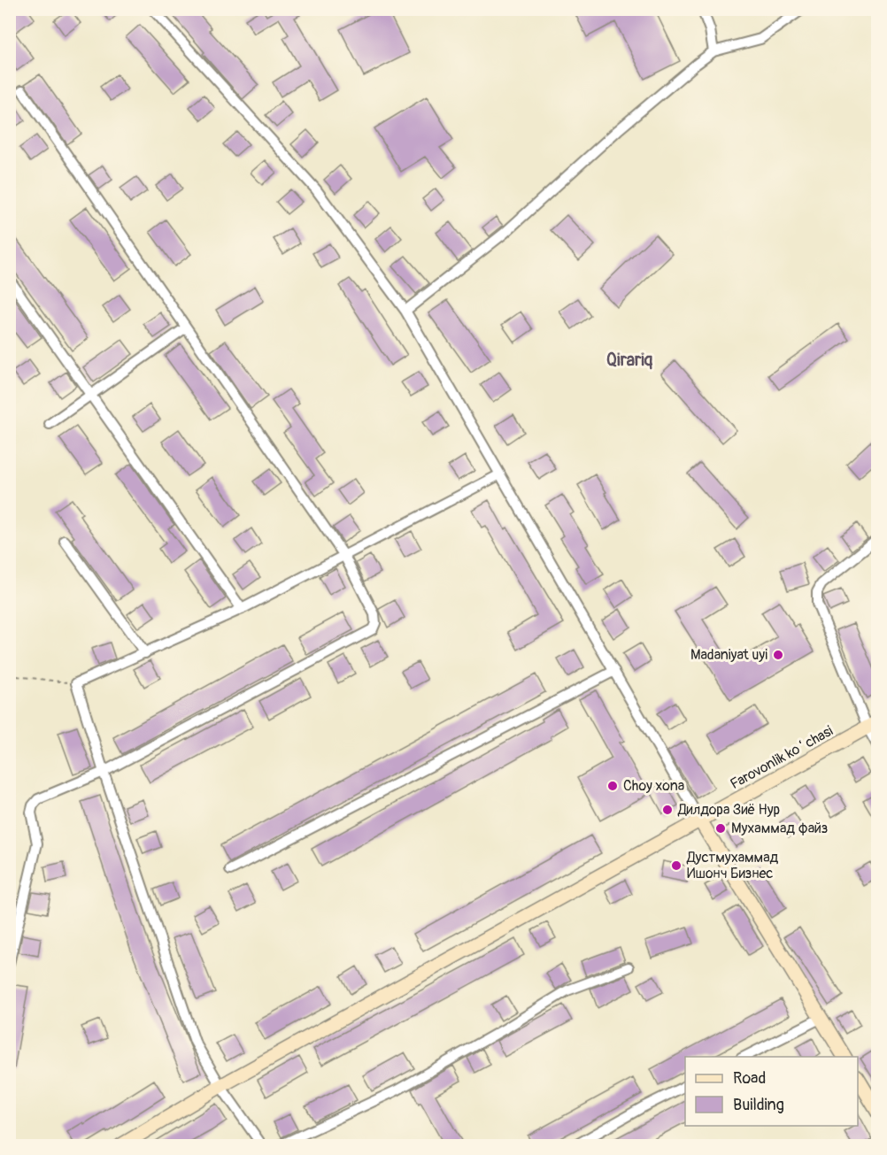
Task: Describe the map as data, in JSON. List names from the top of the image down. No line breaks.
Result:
{"streets":{"street":["Farovonlik koʻchasi"]},"districts":["Qirariq"],"places":["Madaniyat uyi","Choy xona","Дилдора Зиё Нур","Мухаммад файз","Дустмухаммад Ишонч Бизнес"],"legend":["Road","Building"]}
